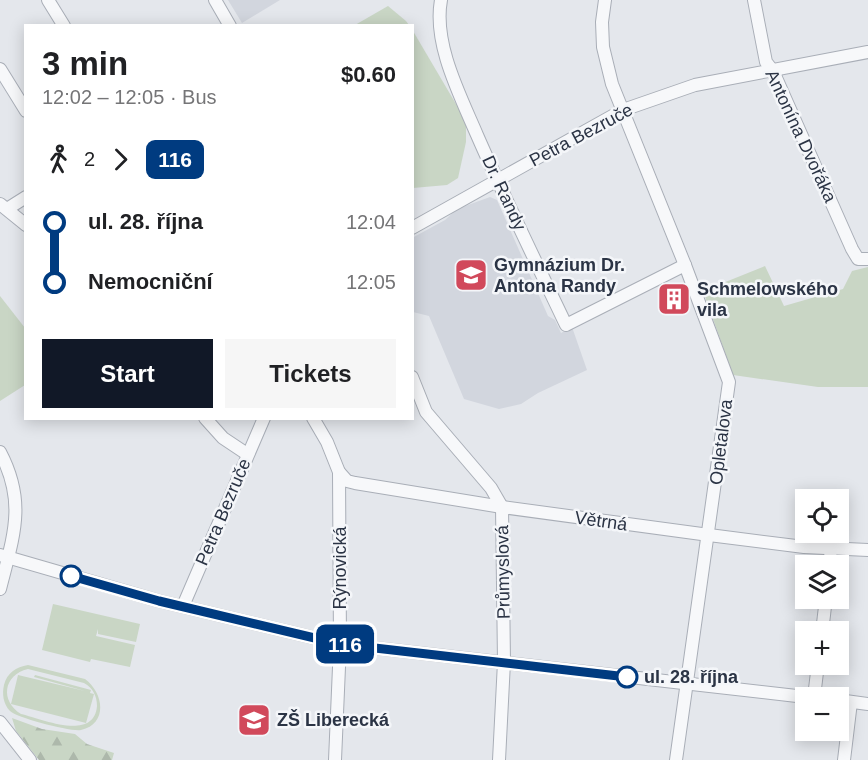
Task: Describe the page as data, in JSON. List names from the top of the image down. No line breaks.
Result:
{"streets":{"street":["Petra Bezruče","Antonína Dvořáka","Dr. Randy","Opletalova","Větrná","Rýnovická","Průmyslová"]},"crossings":[["Petra Bezruče","Antonína Dvořáka"],["Petra Bezruče","Dr. Randy"],["Petra Bezruče","Opletalova"],["Dr. Randy","Opletalova"],["Opletalova","Větrná"],["Větrná","Rýnovická"],["Větrná","Průmyslová"]],"places":{"school or university":["Gymnázium Dr. Antona Randy","ZŠ Liberecká"],"building":["Schmelowského vila"],"other":["ul. 28. října"]},"lines":["bus line 116"],"page":{"on_map":"116","heading":["3 min","12:02 – 12:05 · Bus","$0.60"],"legs":["2","116"],"list":[{"name":"ul. 28. října","value":"12:04"},{"name":"Nemocniční","value":"12:05"}],"buttons":["Start","Tickets"],"map_buttons":["+","−"]}}
